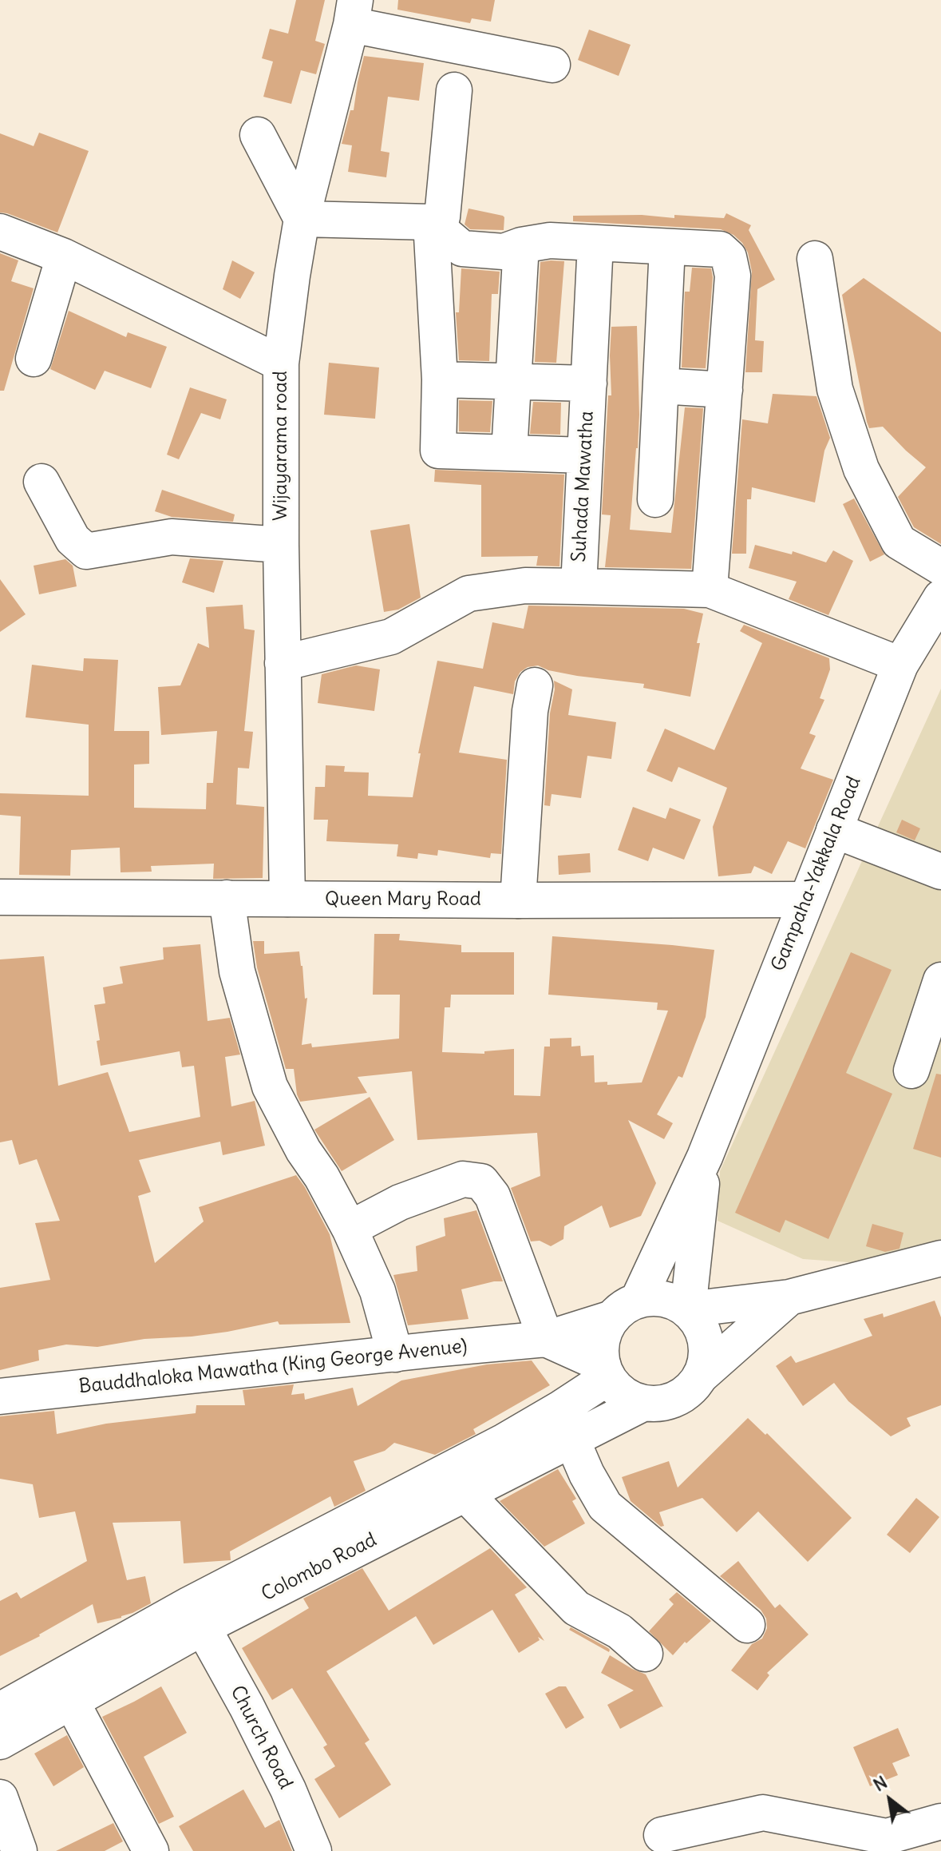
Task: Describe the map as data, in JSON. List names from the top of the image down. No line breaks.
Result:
{"streets":{"main road":["Wijayarama road","Suhada Mawatha","Gampaha-Yakkala Road","Queen Mary Road","Bauddhaloka Mawatha (King George Avenue)","Colombo Road","Church Road"]},"crossings":[["Wijayarama road","Queen Mary Road"],["Suhada Mawatha","Gampaha-Yakkala Road"],["Gampaha-Yakkala Road","Queen Mary Road"],["Gampaha-Yakkala Road","Bauddhaloka Mawatha (King George Avenue)"],["Gampaha-Yakkala Road","Colombo Road"],["Bauddhaloka Mawatha (King George Avenue)","Colombo Road"],["Colombo Road","Church Road"]],"north":"top left"}
